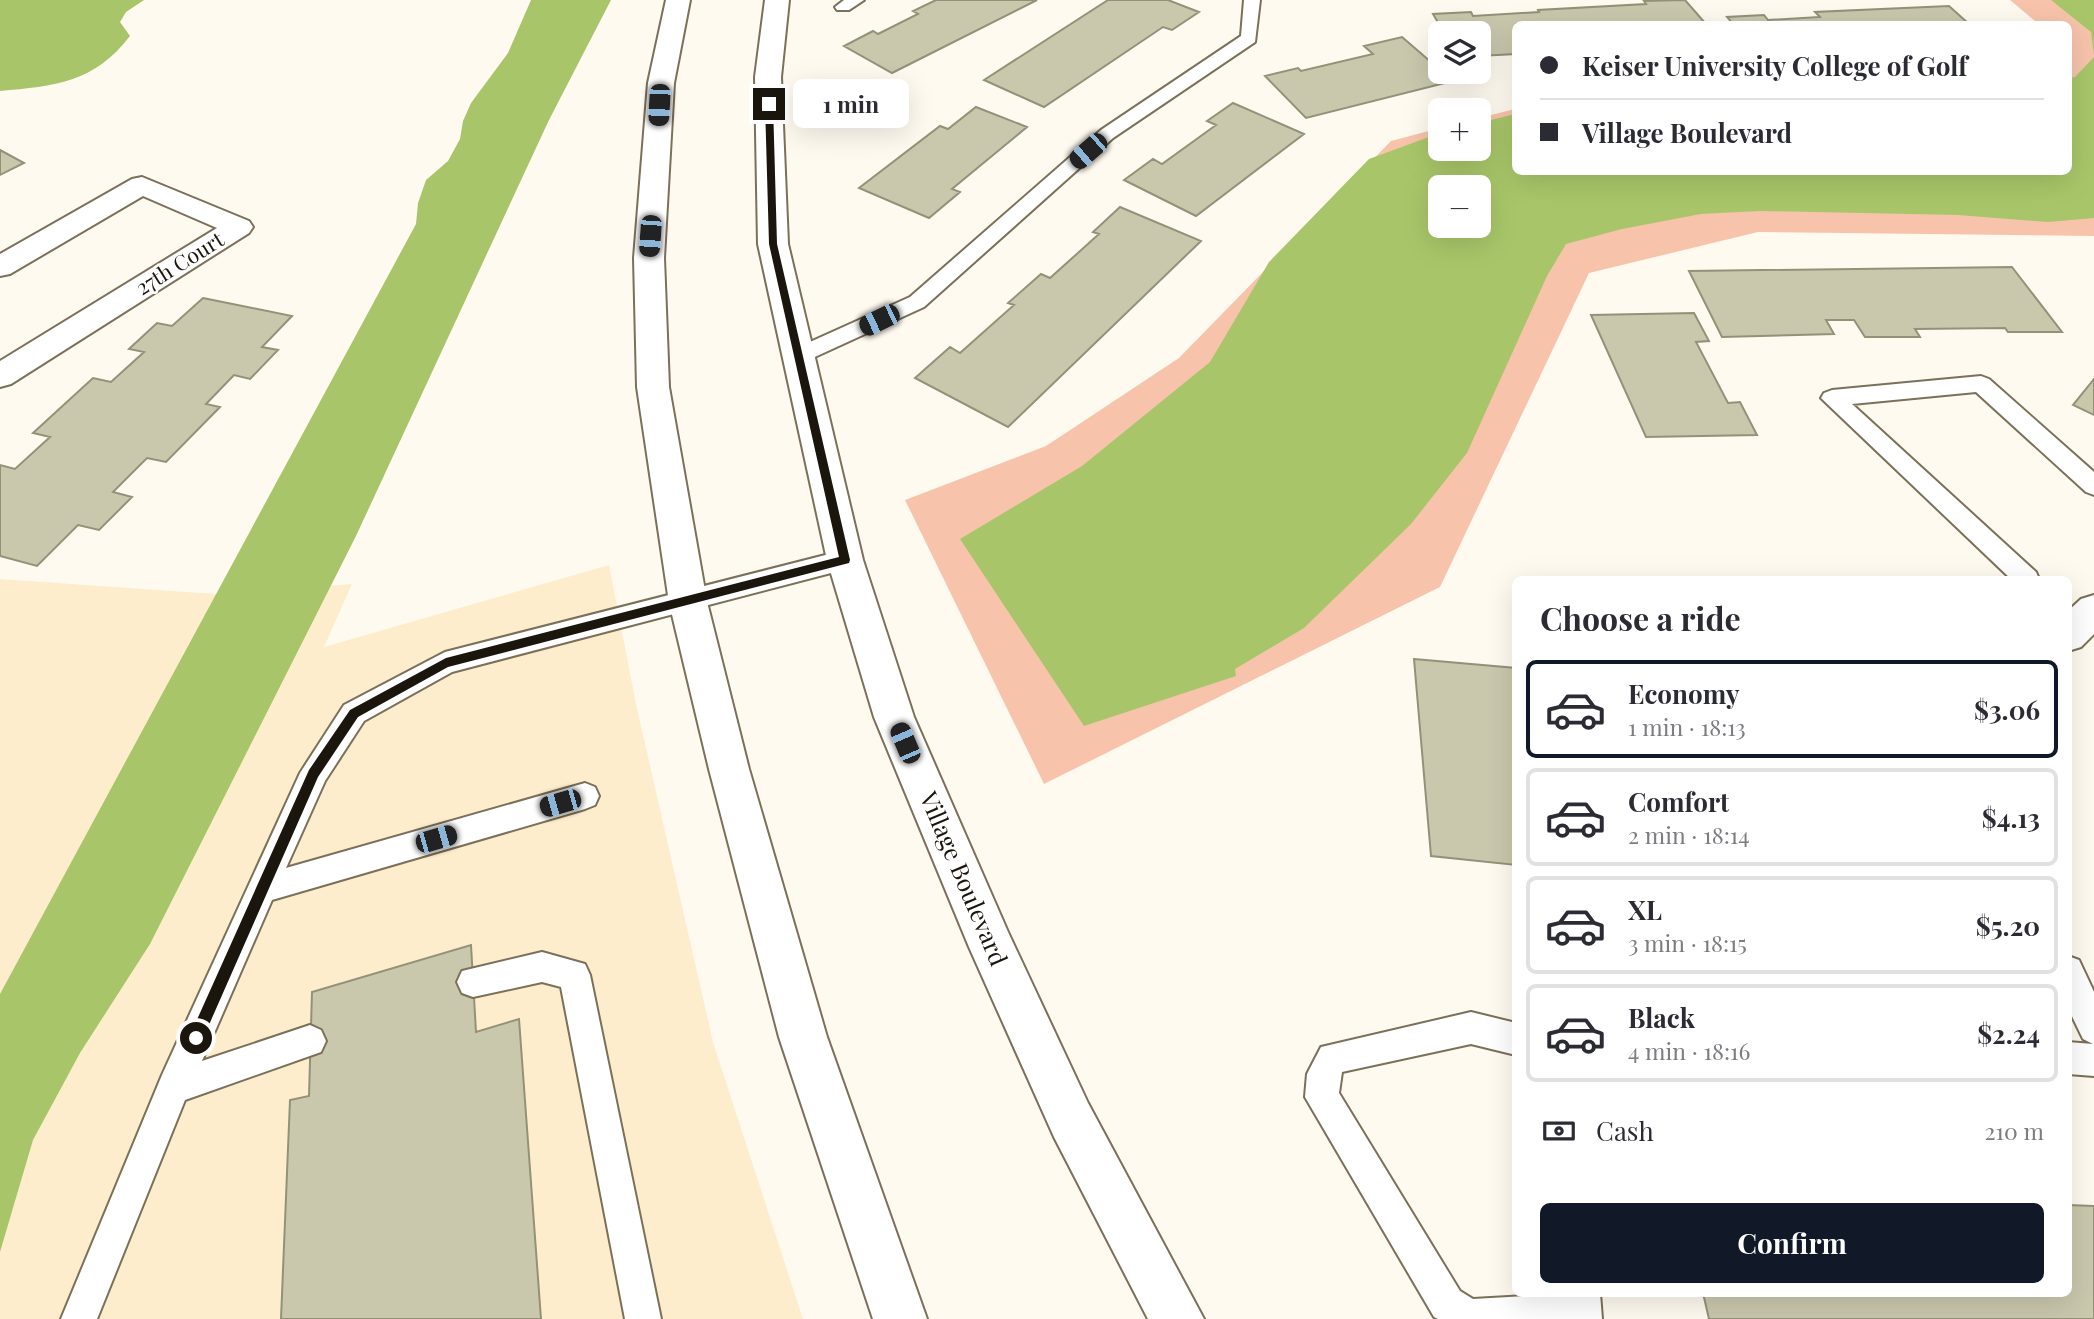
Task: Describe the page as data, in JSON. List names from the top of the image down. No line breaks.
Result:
{"streets":{"street":["27th Court","Village Boulevard"]},"page":{"map_buttons":["+","−"],"banner":["Keiser University College of Golf","Village Boulevard"],"bubble":"1 min","heading":"Choose a ride","list":[{"name":"Economy","note":"1 min · 18:13","value":"$3.06"},{"name":"Comfort","note":"2 min · 18:14","value":"$4.13"},{"name":"XL","note":"3 min · 18:15","value":"$5.20"},{"name":"Black","note":"4 min · 18:16","value":"$2.24"}],"pay":["Cash","210 m"],"buttons":"Confirm"}}
